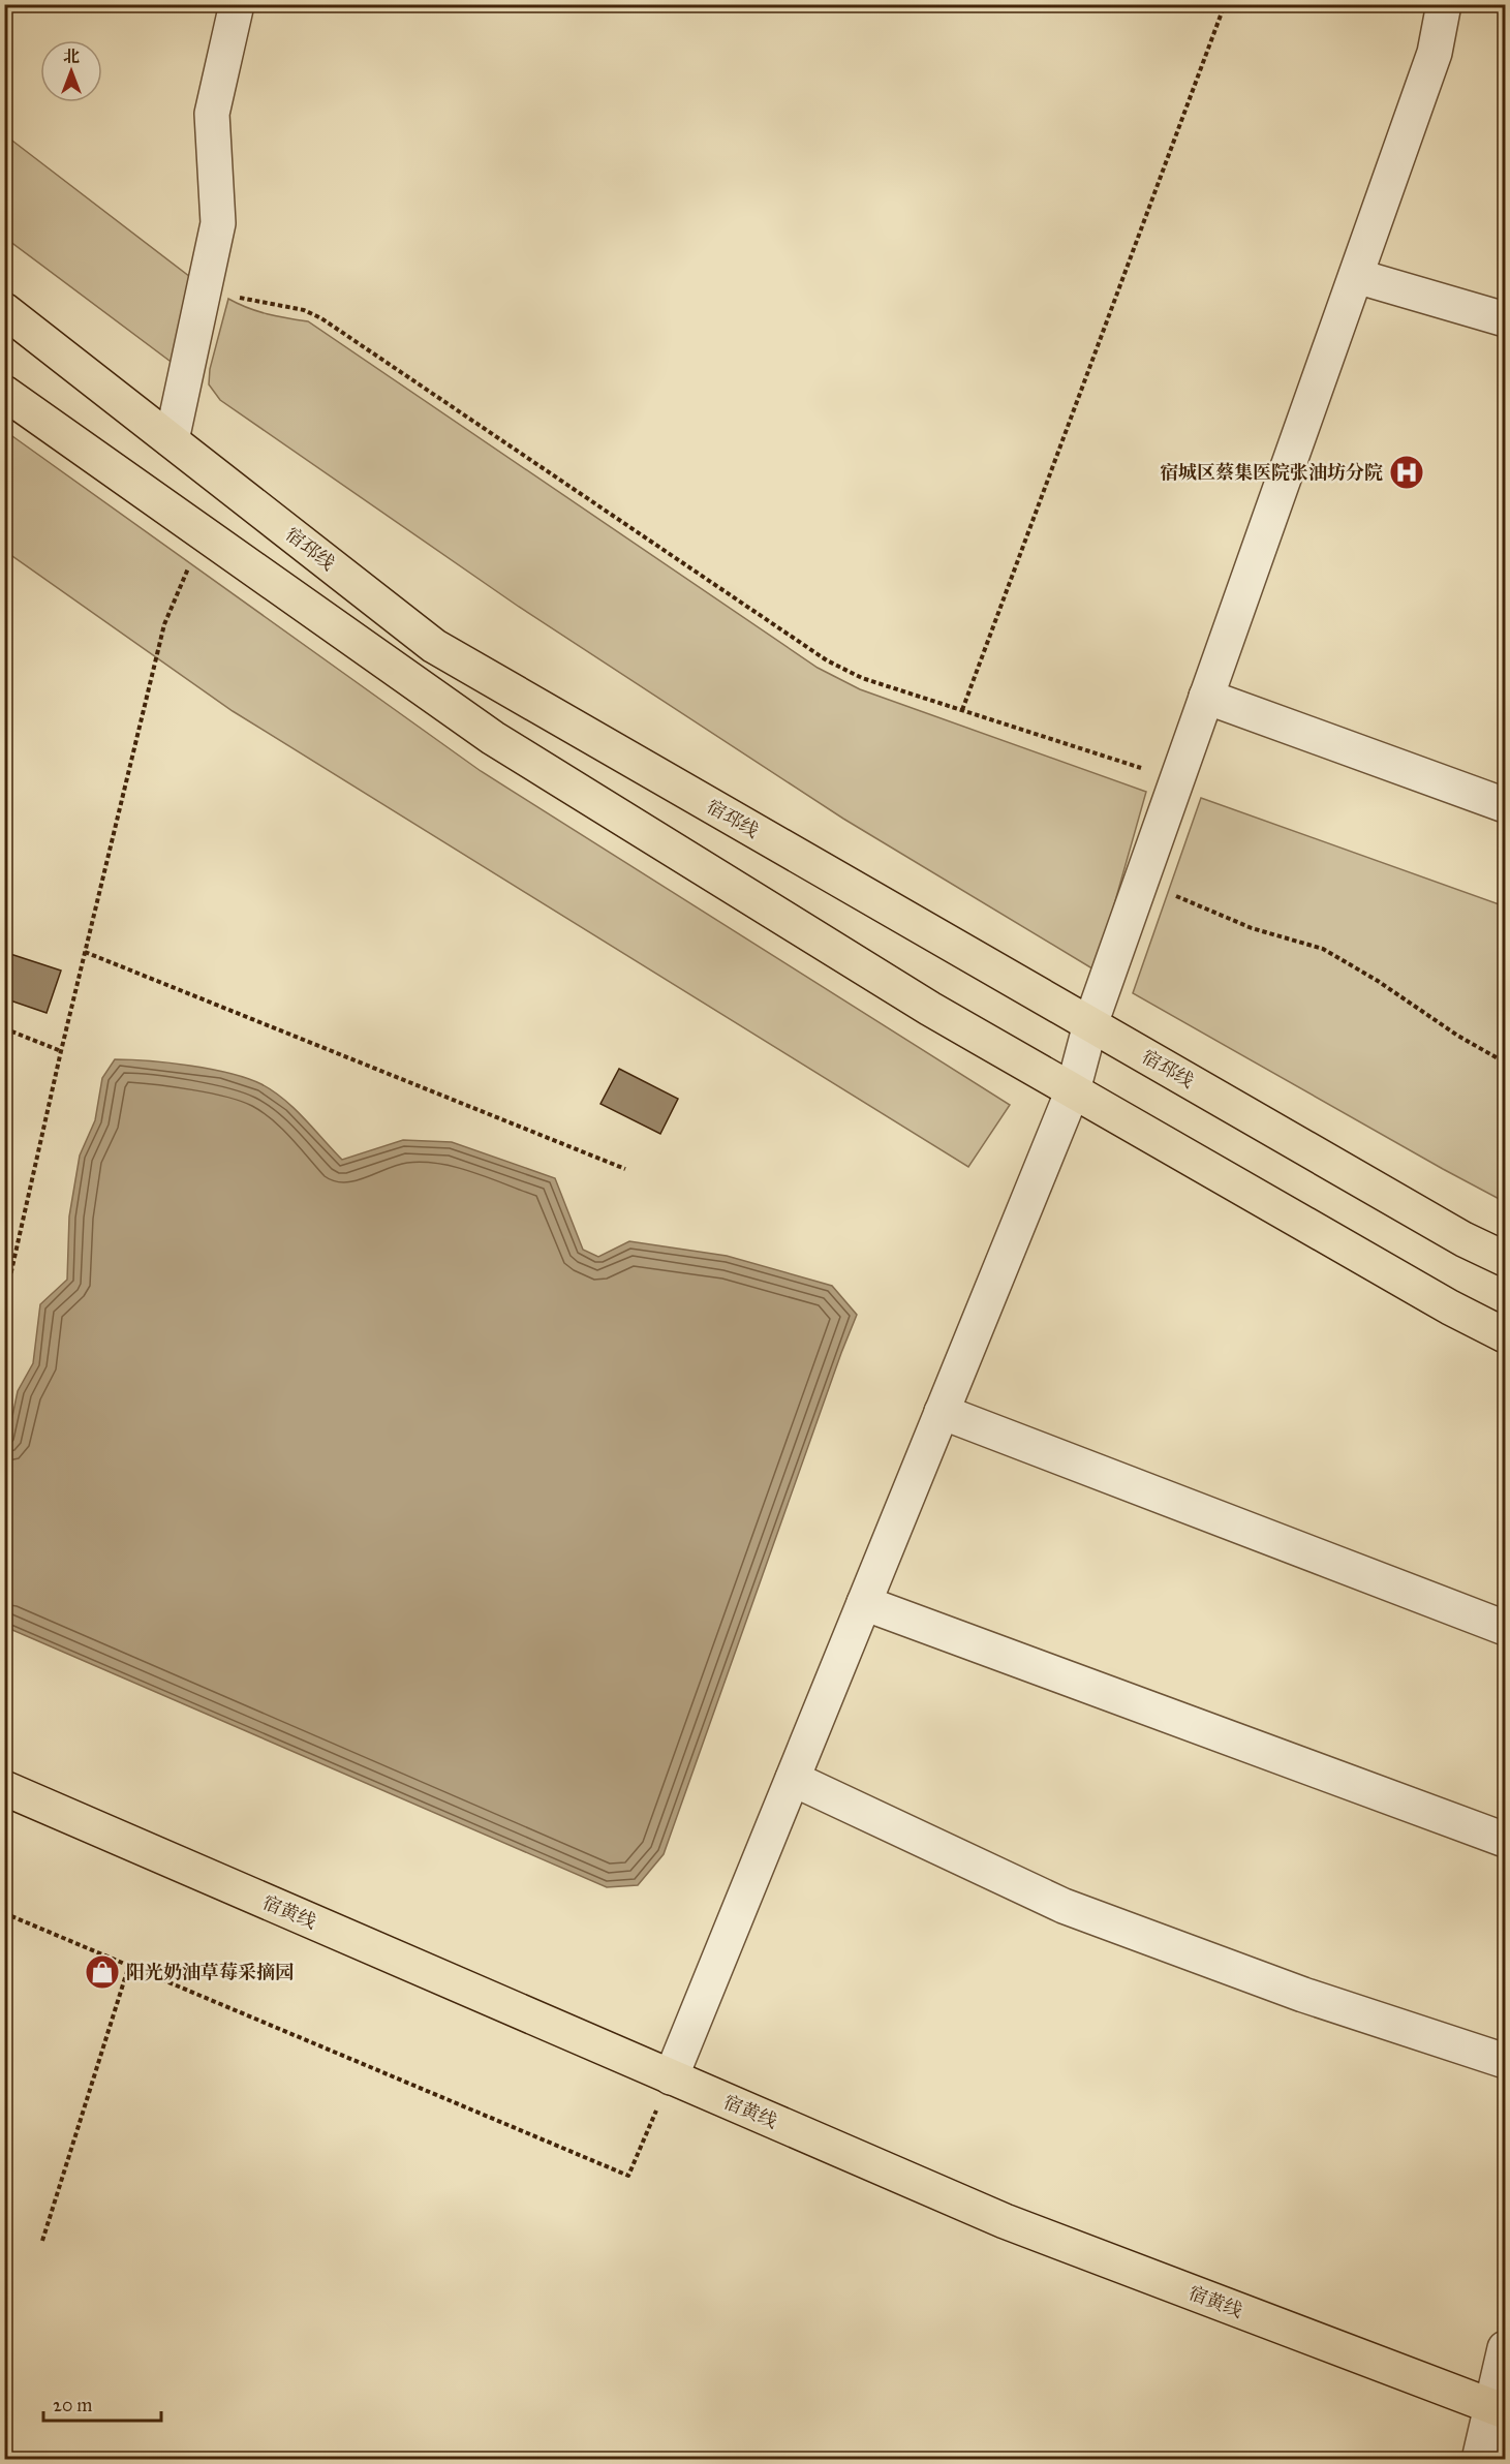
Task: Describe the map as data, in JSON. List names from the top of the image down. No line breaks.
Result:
{"streets":{"main road":["宿邳线","宿黄线"]},"places":{"hospital":["宿城区蔡集医院张油坊分院"],"shop":["阳光奶油草莓采摘园"]},"scale_bar":"20 m","north":"top"}
